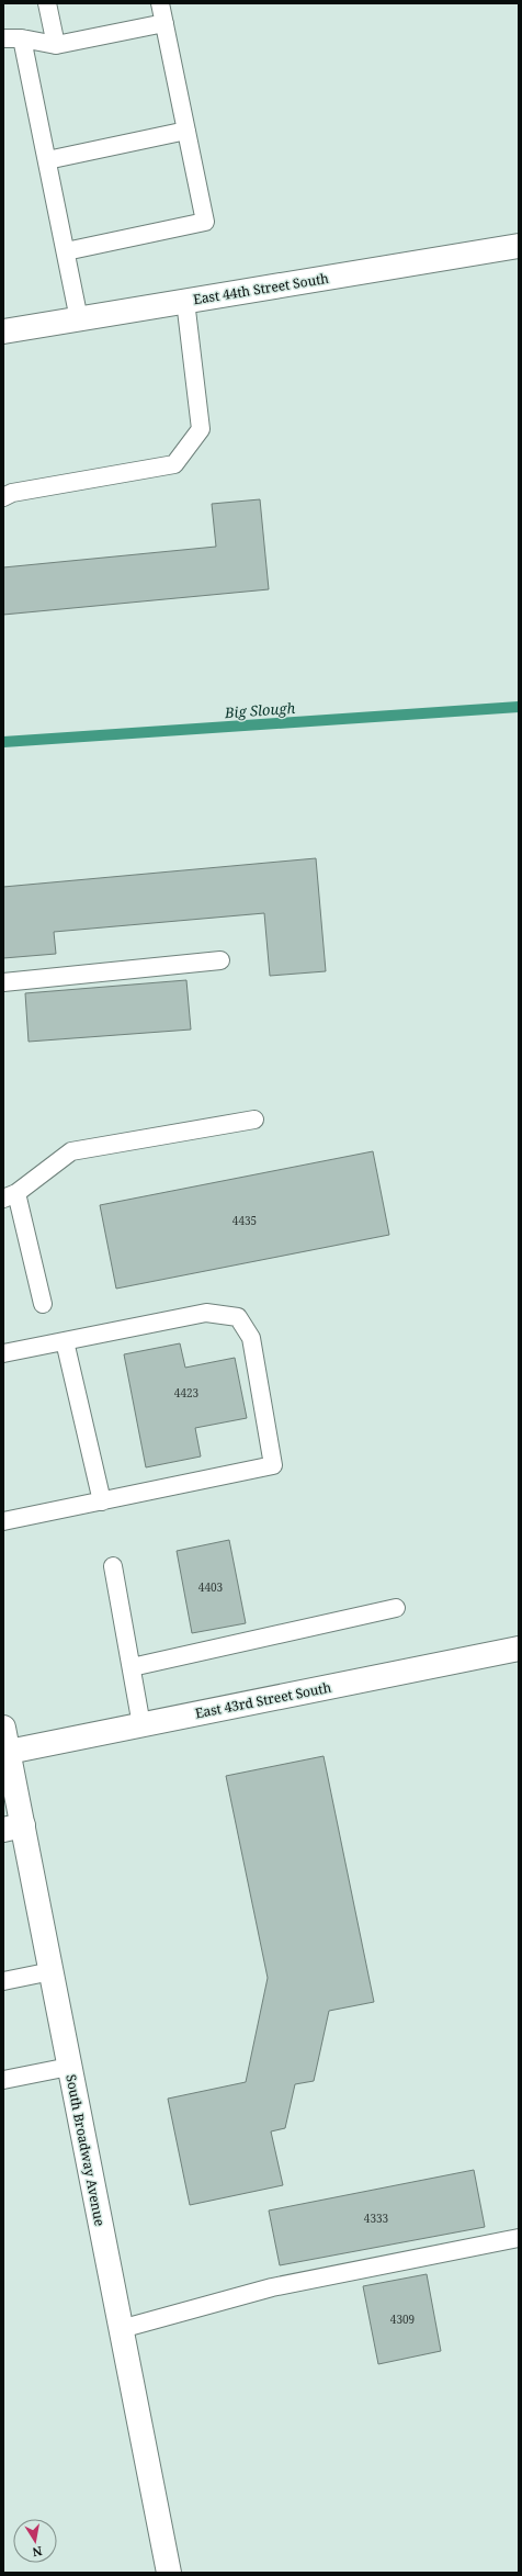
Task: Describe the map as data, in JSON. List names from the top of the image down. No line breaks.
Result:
{"streets":{"street":["East 44th Street South","East 43rd Street South","South Broadway Avenue"]},"crossings":[["East 43rd Street South","South Broadway Avenue"]],"water":["Big Slough"],"house_numbers":["4435","4423","4403","4333","4309"],"north":"bottom"}
